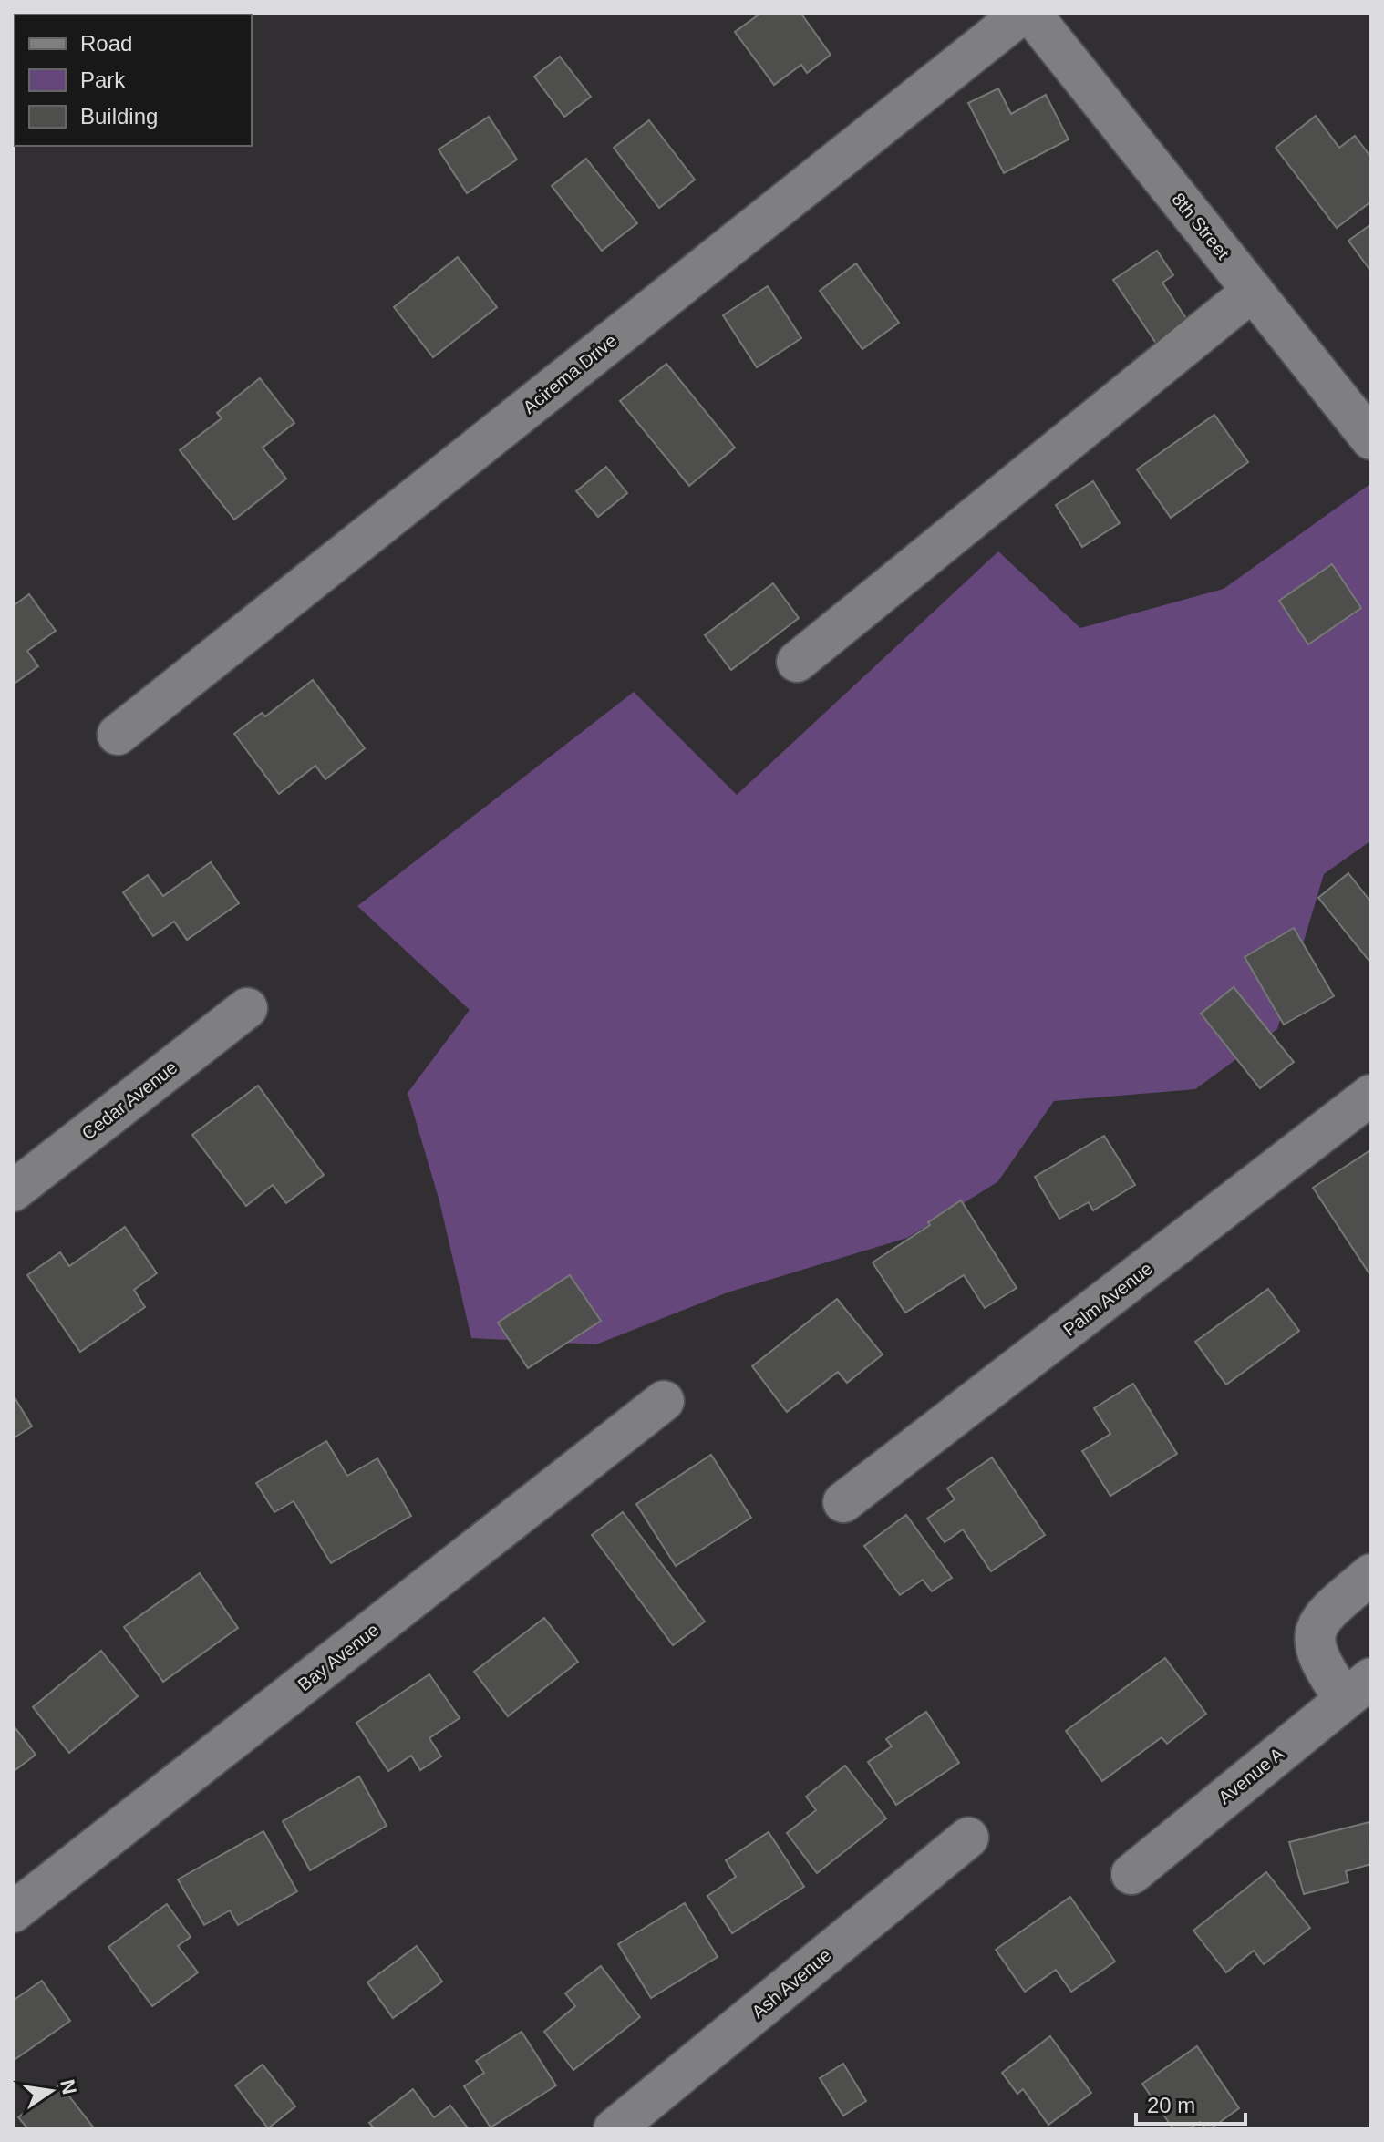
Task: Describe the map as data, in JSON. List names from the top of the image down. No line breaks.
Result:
{"streets":{"street":["8th Street","Acirema Drive","Cedar Avenue","Palm Avenue","Bay Avenue","Avenue A","Ash Avenue"]},"legend":["Road","Park","Building"],"scale_bar":"20 m","north":"right"}
